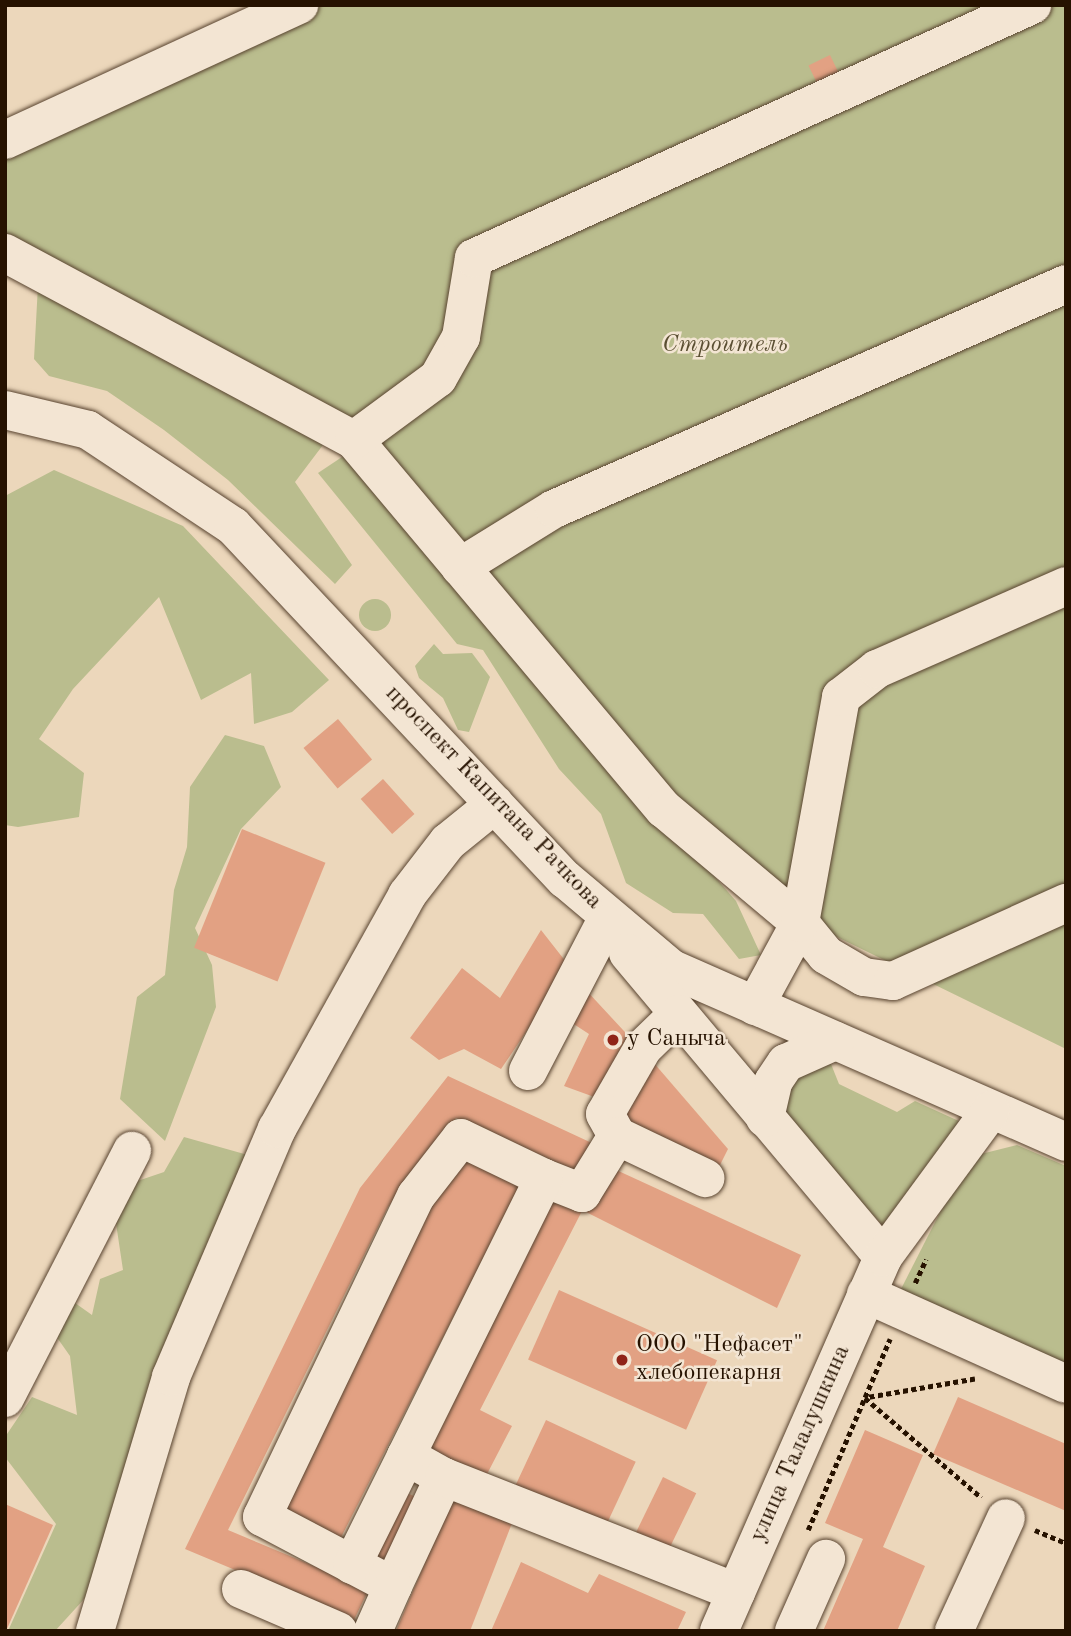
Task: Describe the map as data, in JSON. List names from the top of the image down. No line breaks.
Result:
{"streets":{"street":["проспект Капитана Рачкова","улица Талалушкина"]},"crossings":[["проспект Капитана Рачкова","улица Талалушкина"]],"parks":["Строитель"],"places":["у Саныча","ООО \"Нефасет\" хлебопекарня"]}
